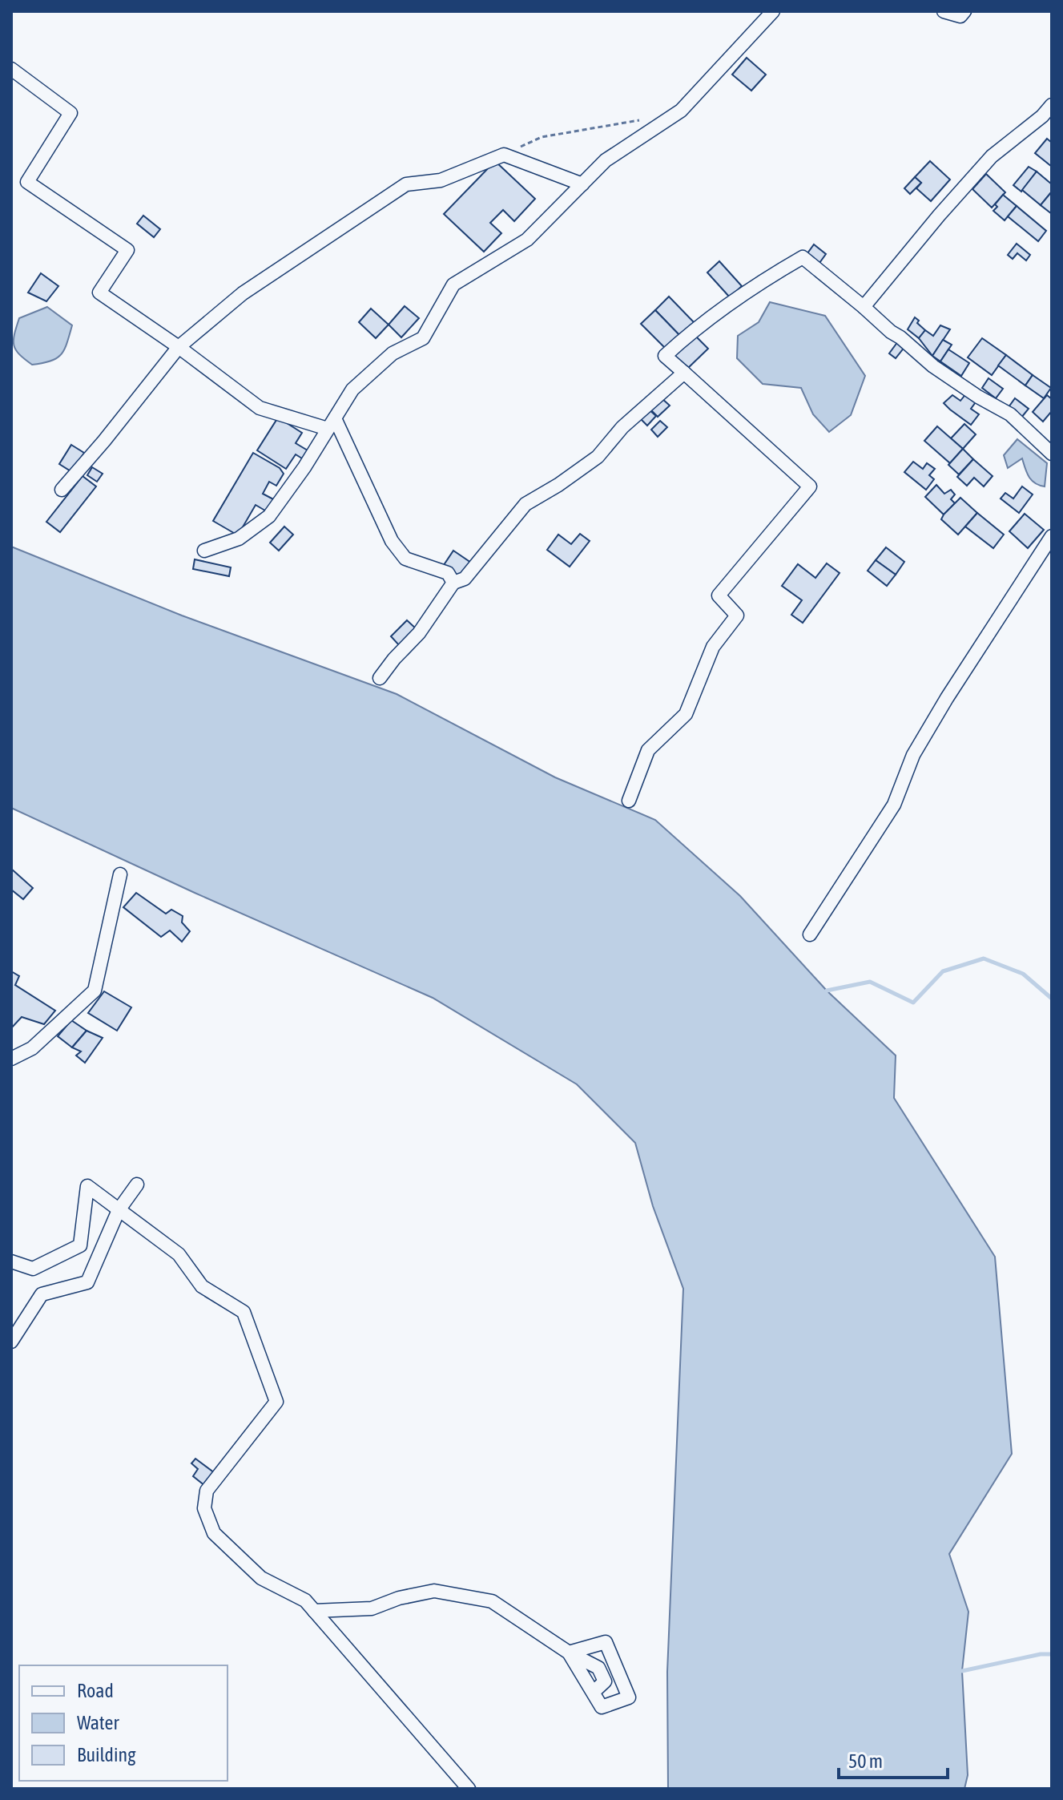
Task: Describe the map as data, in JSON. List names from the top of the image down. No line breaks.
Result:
{"legend":["Road","Water","Building"],"scale_bar":"50 m"}
